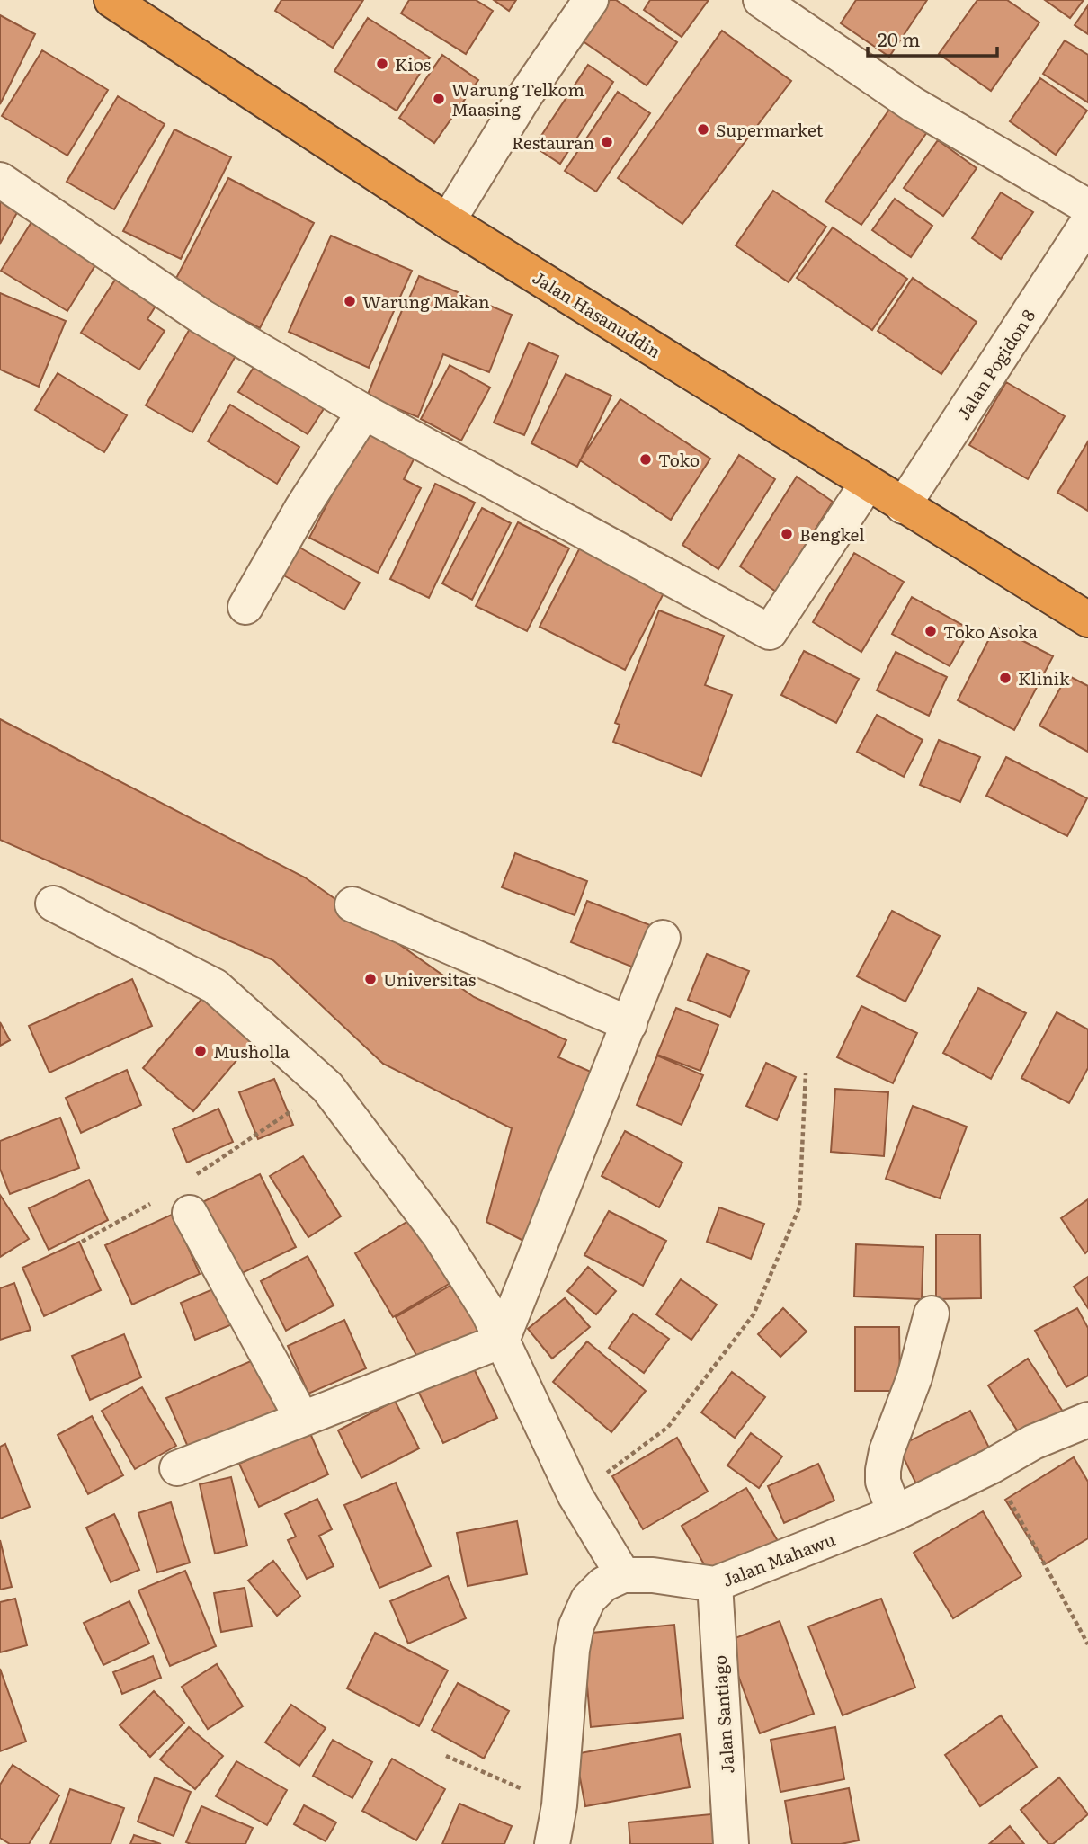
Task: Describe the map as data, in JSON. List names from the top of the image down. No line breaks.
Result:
{"streets":{"highway":["Jalan Hasanuddin"],"street":["Jalan Pogidon 8","Jalan Mahawu","Jalan Santiago"]},"crossings":[["Jalan Hasanuddin","Jalan Pogidon 8"],["Jalan Mahawu","Jalan Santiago"]],"places":["Kios","Warung Telkom Maasing","Supermarket","Restauran","Warung Makan","Toko","Bengkel","Toko Asoka","Klinik","Universitas","Musholla"],"scale_bar":"20 m"}
